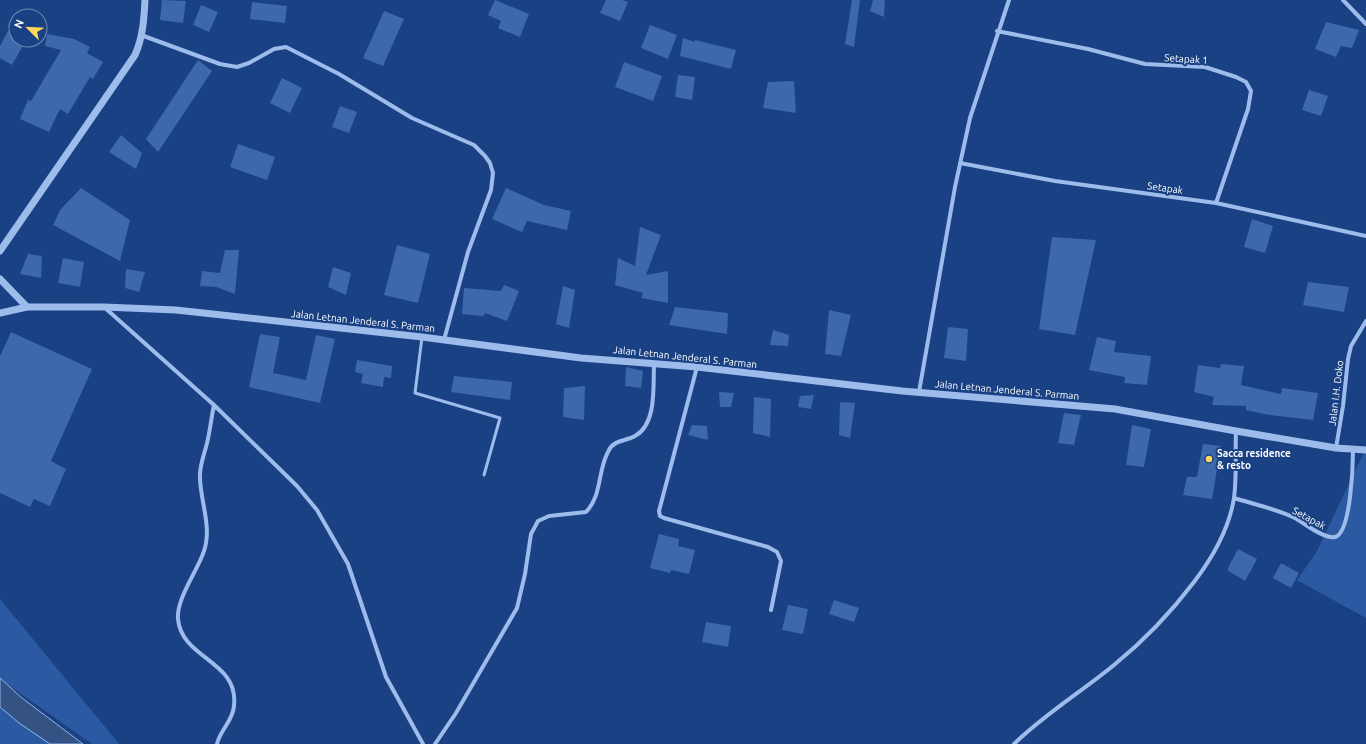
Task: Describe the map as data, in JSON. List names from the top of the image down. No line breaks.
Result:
{"streets":{"street":["Setapak 1","Setapak","Jalan Letnan Jenderal S. Parman","Jalan I.H. Doko"]},"crossings":[["Setapak 1","Setapak"],["Setapak","Jalan Letnan Jenderal S. Parman"],["Jalan Letnan Jenderal S. Parman","Jalan I.H. Doko"]],"places":["Sacca residence & resto"],"north":"top left"}
